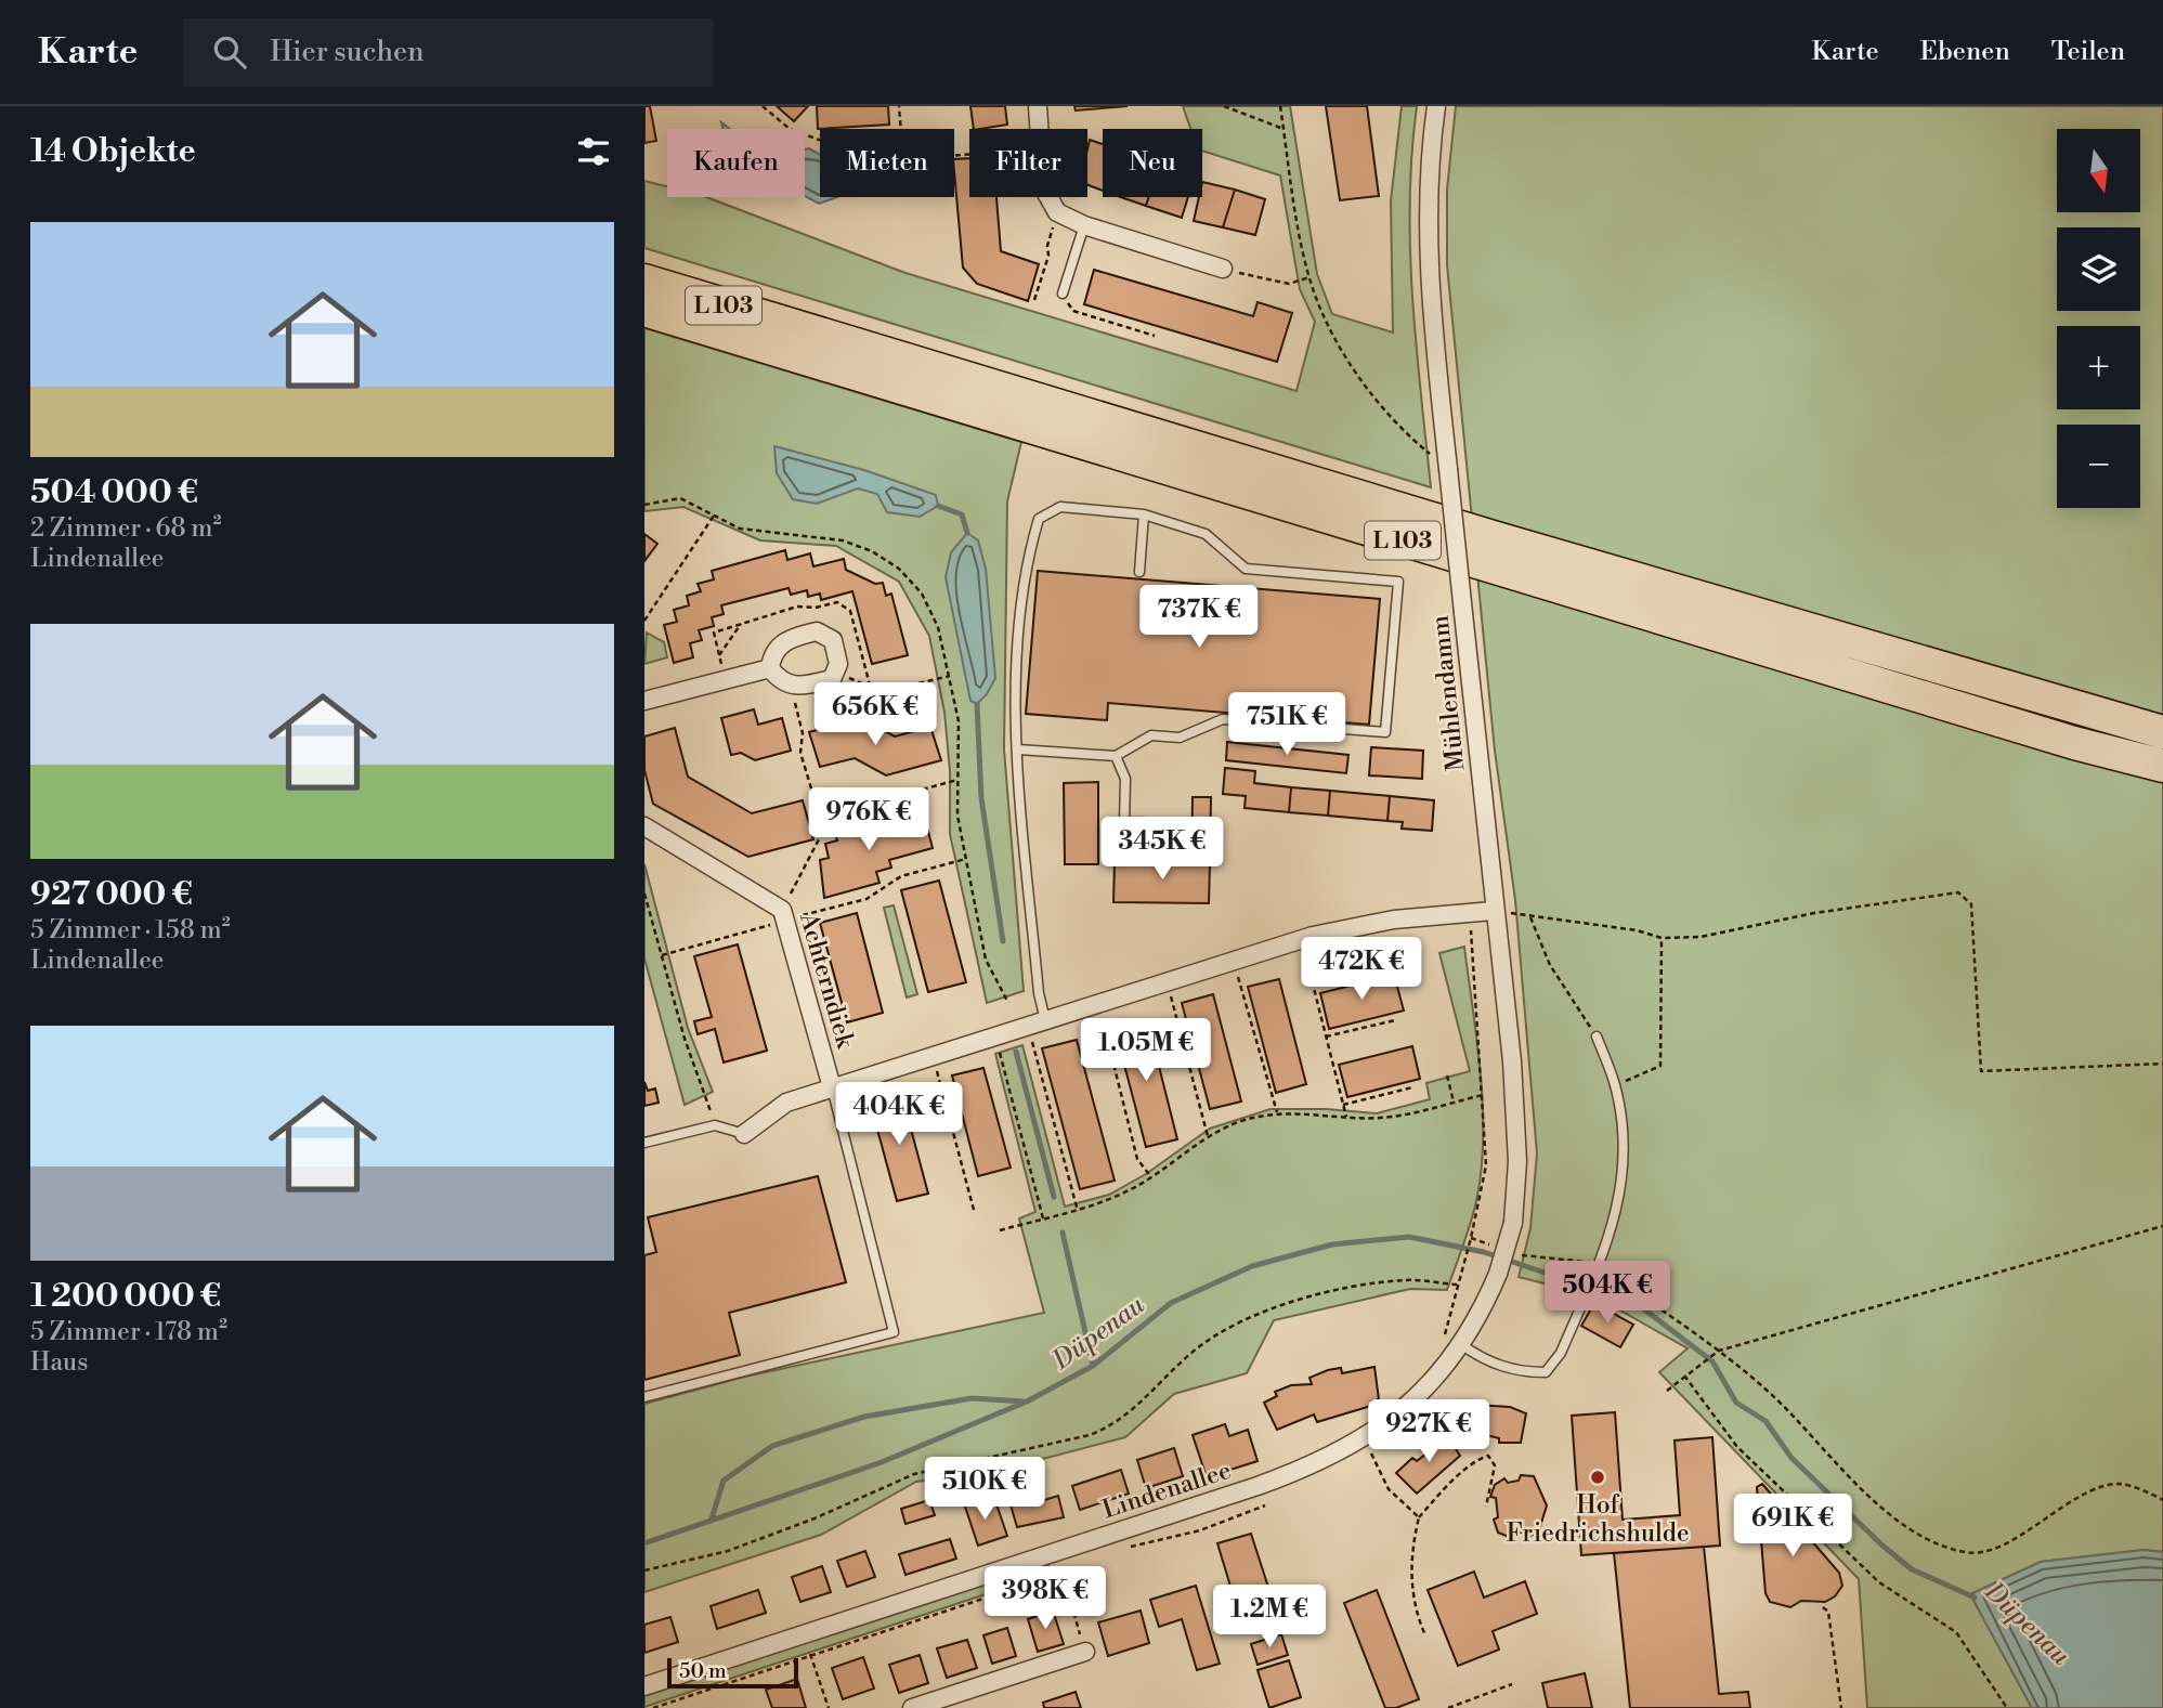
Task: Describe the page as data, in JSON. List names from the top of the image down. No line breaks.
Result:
{"streets":{"highway":["L 103"],"street":["Mühlendamm","Achterndiek","Lindenallee"]},"crossings":[["Mühlendamm","Lindenallee"]],"water":["Düpenau"],"places":["Hof Friedrichshulde"],"scale_bar":"50 m","north":"bottom","page":{"header":"Karte","search":"Hier suchen","nav":["Karte","Ebenen","Teilen"],"heading":"14 Objekte","map_buttons":["+","−"],"chip":["Kaufen","Mieten","Filter","Neu"],"list":[{"name":"504 000 €","note":"2 Zimmer · 68 m² · Lindenallee"},{"name":"927 000 €","note":"5 Zimmer · 158 m² · Lindenallee"},{"name":"1 200 000 €","note":"5 Zimmer · 178 m² · Haus"}],"price":["737K €","656K €","751K €","976K €","345K €","472K €","1.05M €","404K €","504K €","927K €","510K €","691K €","398K €","1.2M €"],"scale":"50 m"}}
